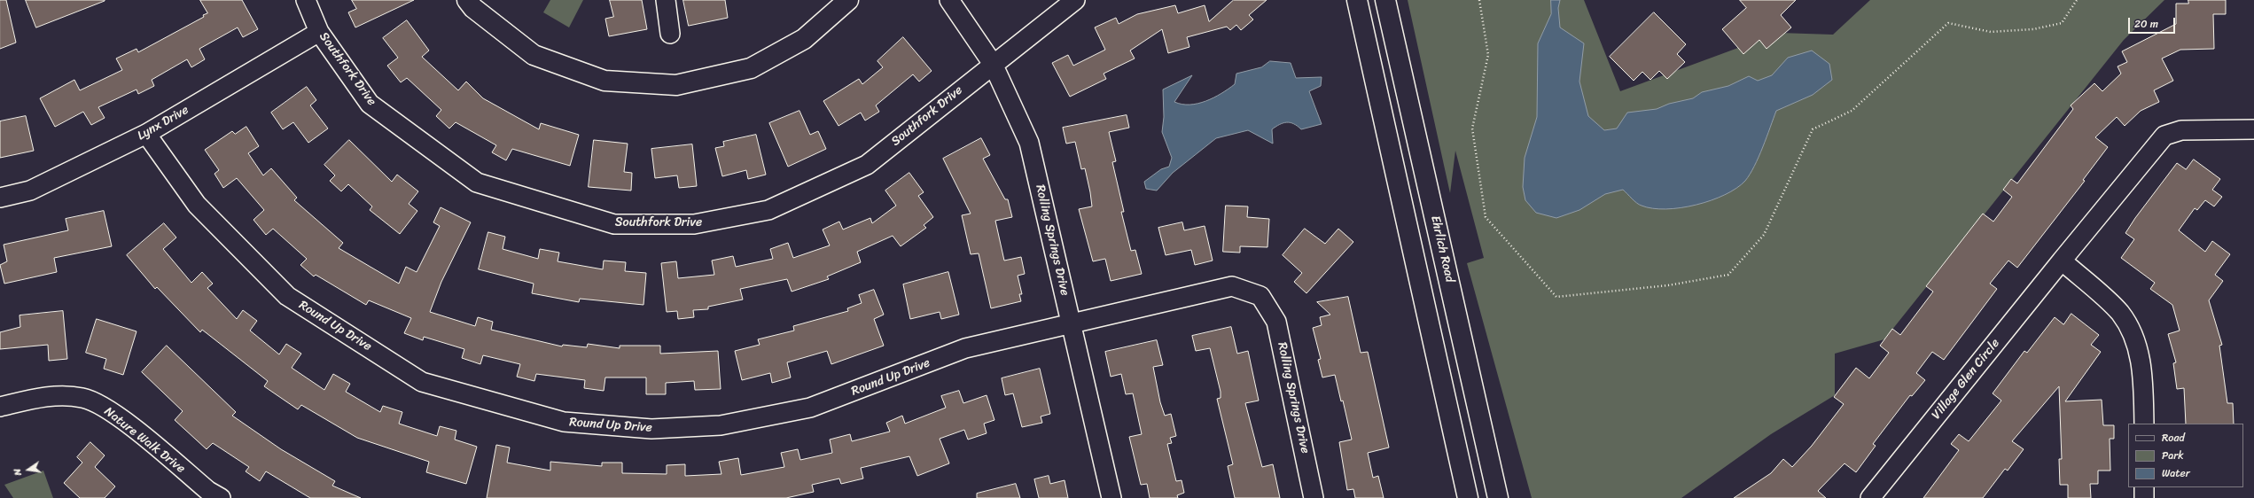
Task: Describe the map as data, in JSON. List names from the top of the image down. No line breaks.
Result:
{"streets":{"main road":["Ehrlich Road"],"street":["Southfork Drive","Lynx Drive","Rolling Springs Drive","Round Up Drive","Village Glen Circle","Nature Walk Drive"]},"crossings":[["Southfork Drive","Lynx Drive"],["Southfork Drive","Rolling Springs Drive"],["Lynx Drive","Round Up Drive"],["Rolling Springs Drive","Round Up Drive"]],"legend":["Road","Park","Water"],"scale_bar":"20 m","north":"left"}
